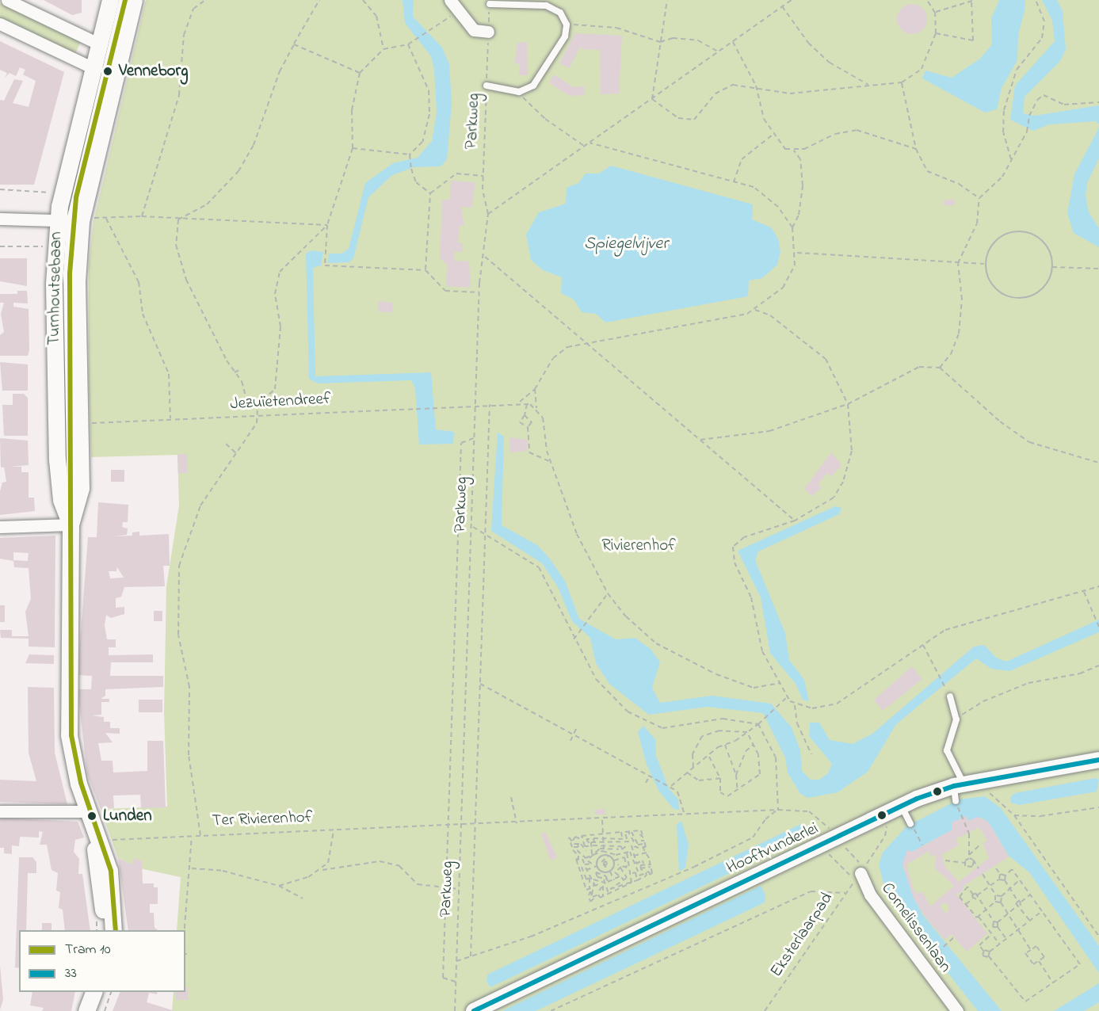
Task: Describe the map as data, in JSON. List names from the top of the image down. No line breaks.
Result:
{"streets":{"main road":["Turnhoutsebaan"],"street":["Hooftvunderlei","Cornelissenlaan"],"path":["Parkweg","Jezuïetendreef","Ter Rivierenhof","Eksterlaarpad"]},"crossings":[["Parkweg","Jezuïetendreef"],["Parkweg","Ter Rivierenhof"],["Turnhoutsebaan","Ter Rivierenhof"],["Ter Rivierenhof","Cornelissenlaan"],["Hooftvunderlei","Cornelissenlaan"],["Cornelissenlaan","Eksterlaarpad"]],"water":["Spiegelvijver"],"parks":["Rivierenhof"],"places":["Venneborg","Lunden"],"lines":["tram line 10","transit line 33"],"legend":["Tram 10","33"]}
